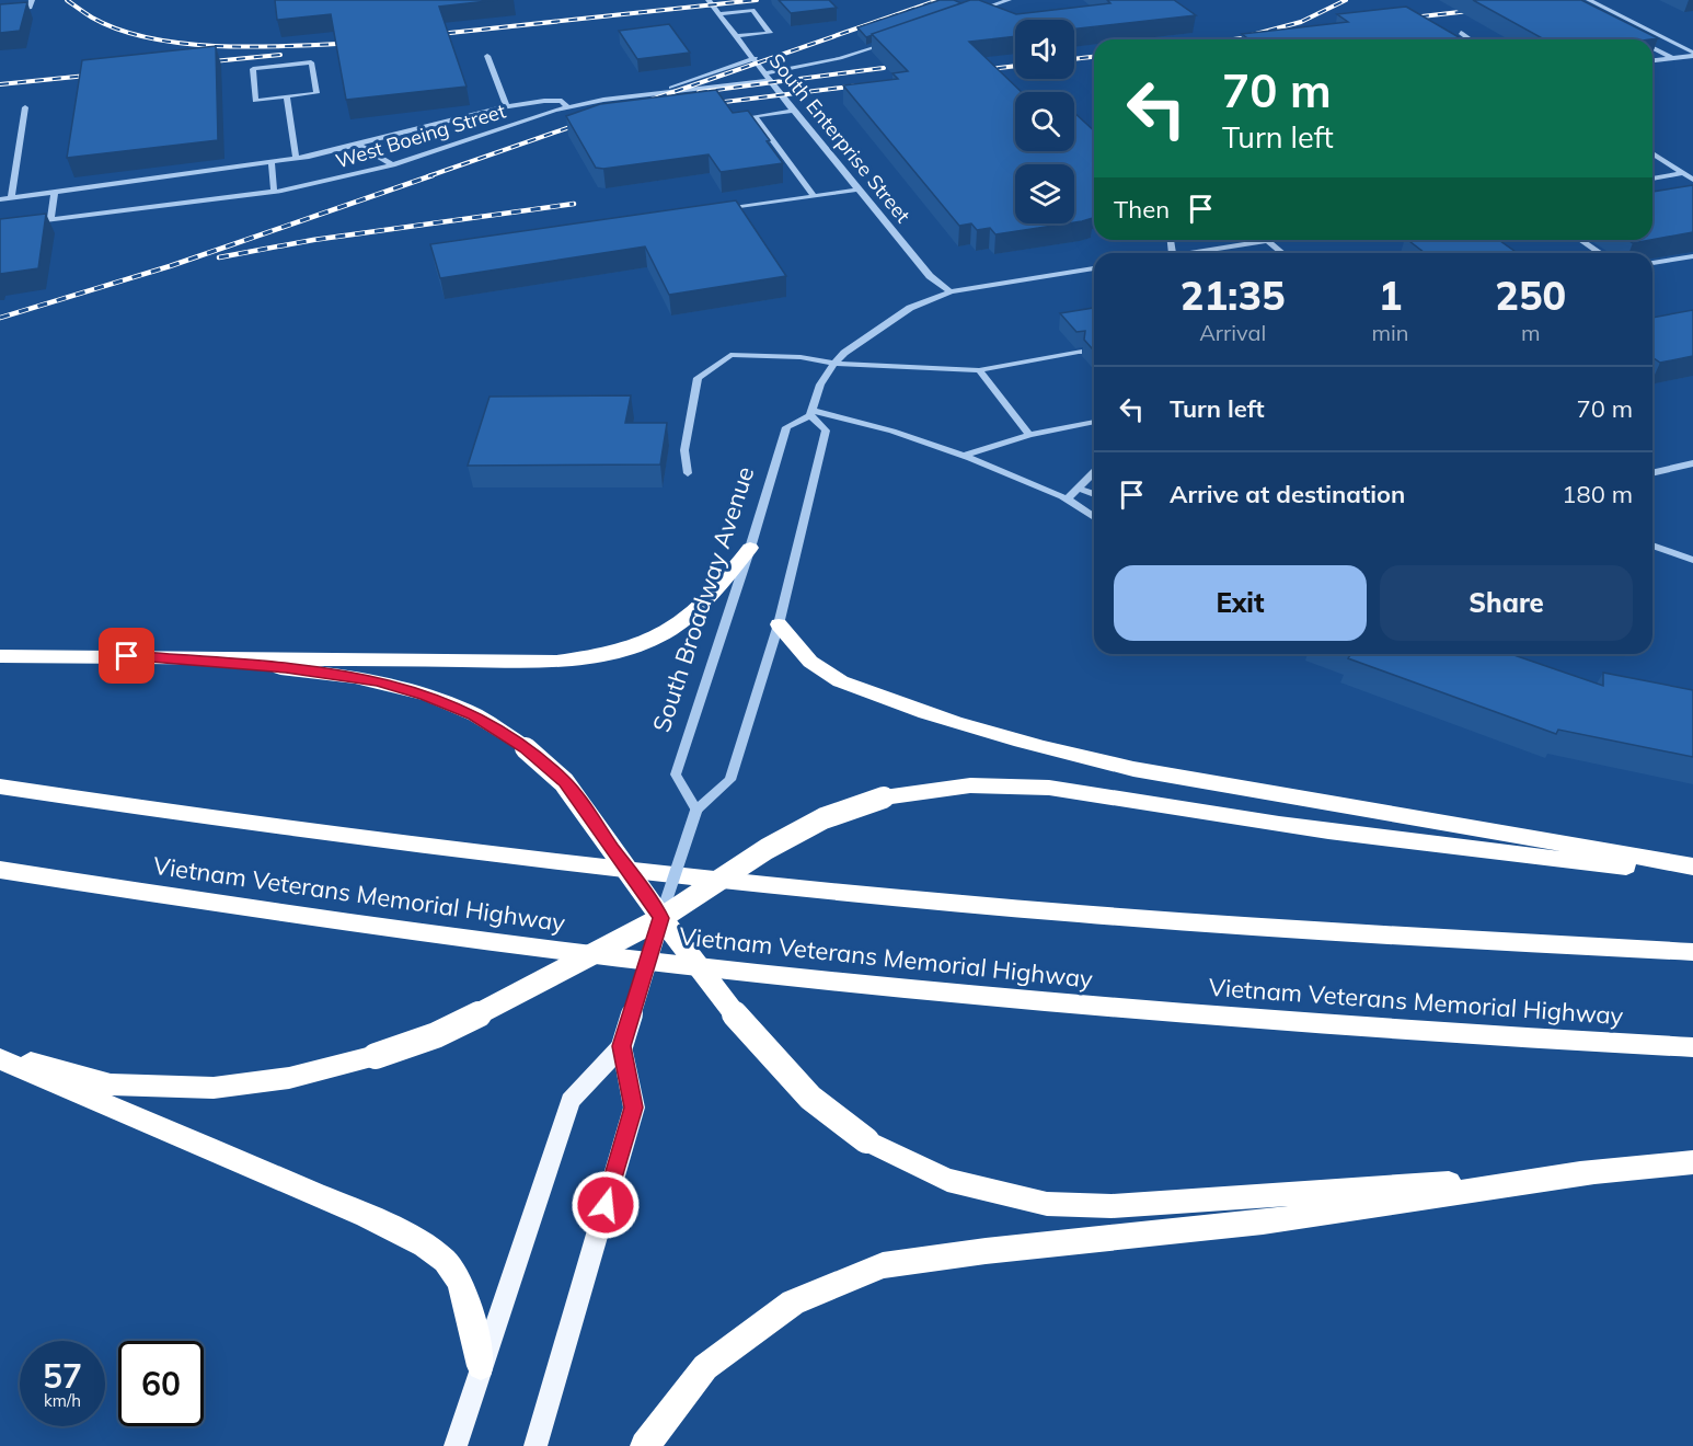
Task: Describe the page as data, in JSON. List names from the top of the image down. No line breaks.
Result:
{"streets":{"highway":["Vietnam Veterans Memorial Highway"],"street":["West Boeing Street","South Enterprise Street","South Broadway Avenue"]},"crossings":[["West Boeing Street","South Enterprise Street"]],"page":{"turn":["70 m","Turn left"],"then":"Then","eta":["21:35","Arrival","1","min","250","m"],"list":[{"name":"Turn left","value":"70 m"},{"name":"Arrive at destination","value":"180 m"}],"buttons":["Exit","Share"],"speed":"57 km/h","limit":"60"}}
